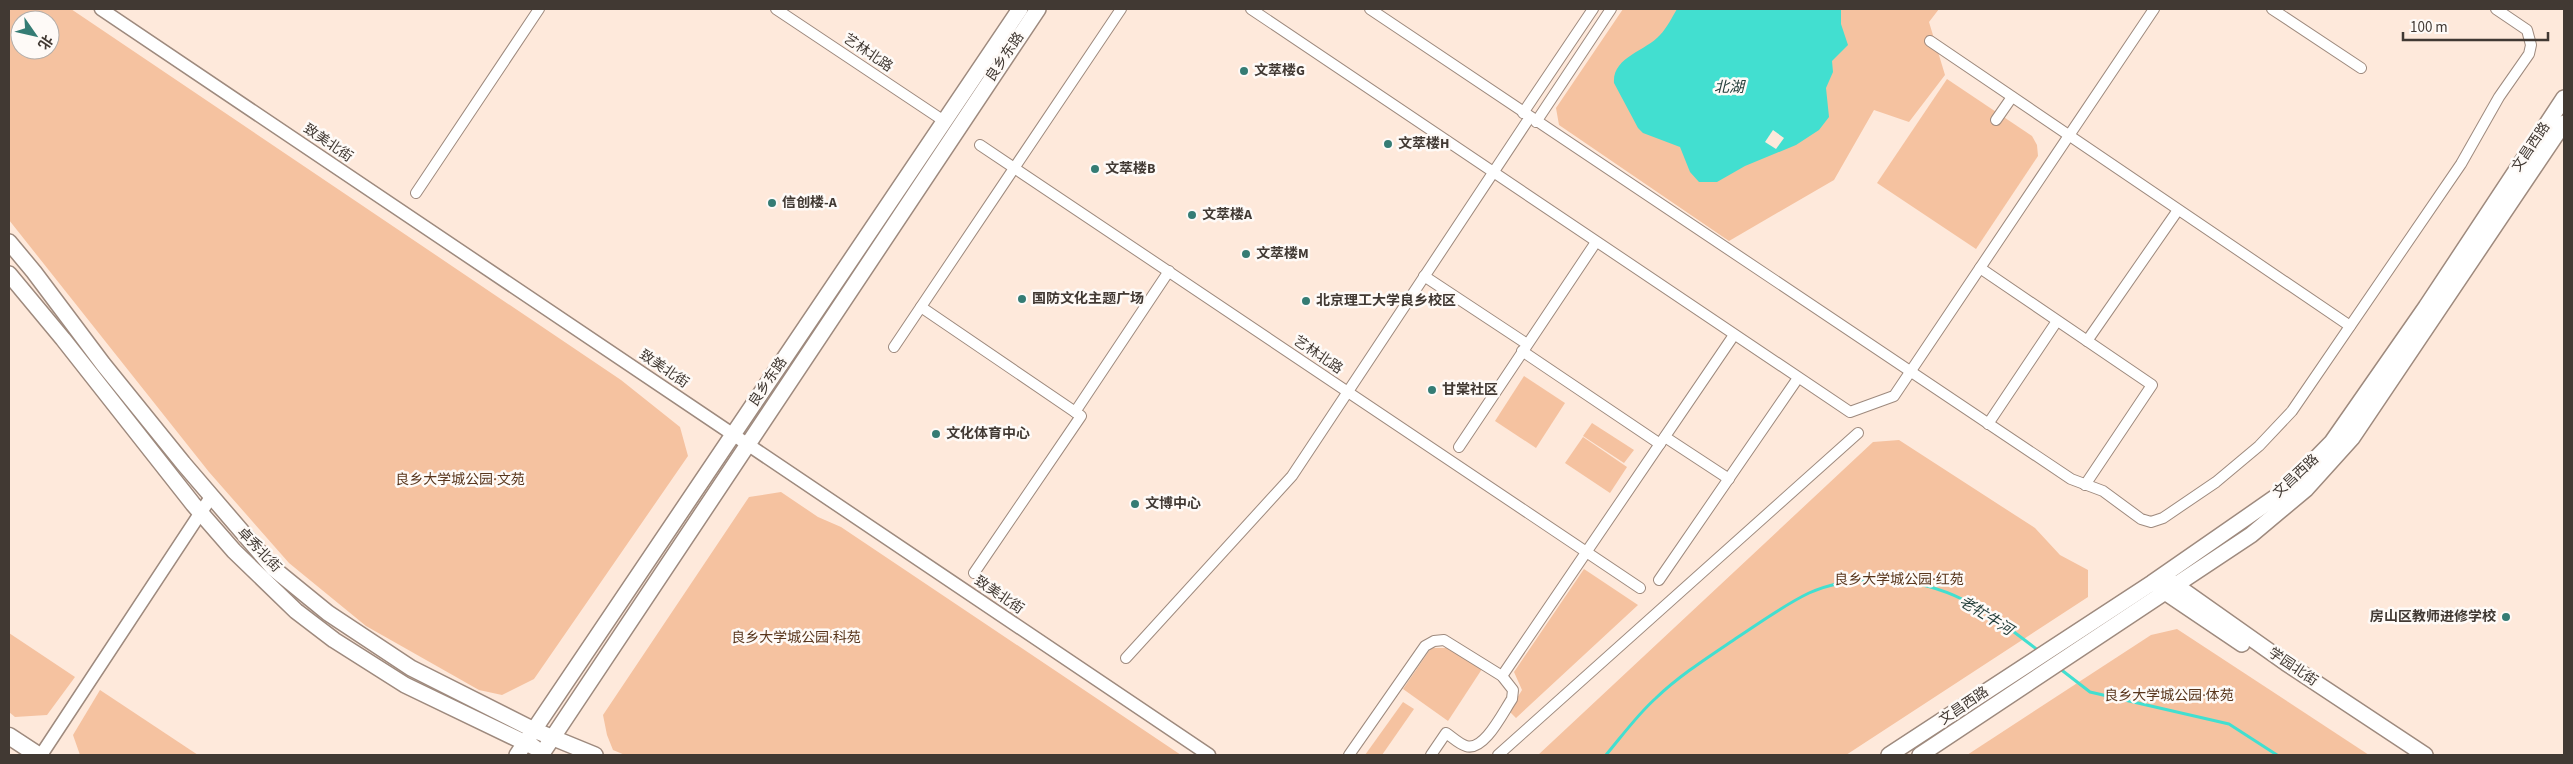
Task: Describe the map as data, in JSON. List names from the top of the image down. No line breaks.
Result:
{"streets":{"main road":["良乡东路","文昌西路","卓秀北街","学园北街"],"street":["艺林北路","致美北街"]},"crossings":[["艺林北路","良乡东路"],["良乡东路","致美北街"],["良乡东路","卓秀北街"],["文昌西路","学园北街"]],"water":["北湖","老牤牛河"],"parks":["良乡大学城公园·文苑","良乡大学城公园·红苑","良乡大学城公园·科苑","良乡大学城公园·体苑"],"places":["文萃楼G","文萃楼H","文萃楼B","信创楼-A","文萃楼A","文萃楼M","国防文化主题广场","北京理工大学良乡校区","甘棠社区","文化体育中心","文博中心","房山区教师进修学校"],"scale_bar":"100 m","north":"bottom right"}
